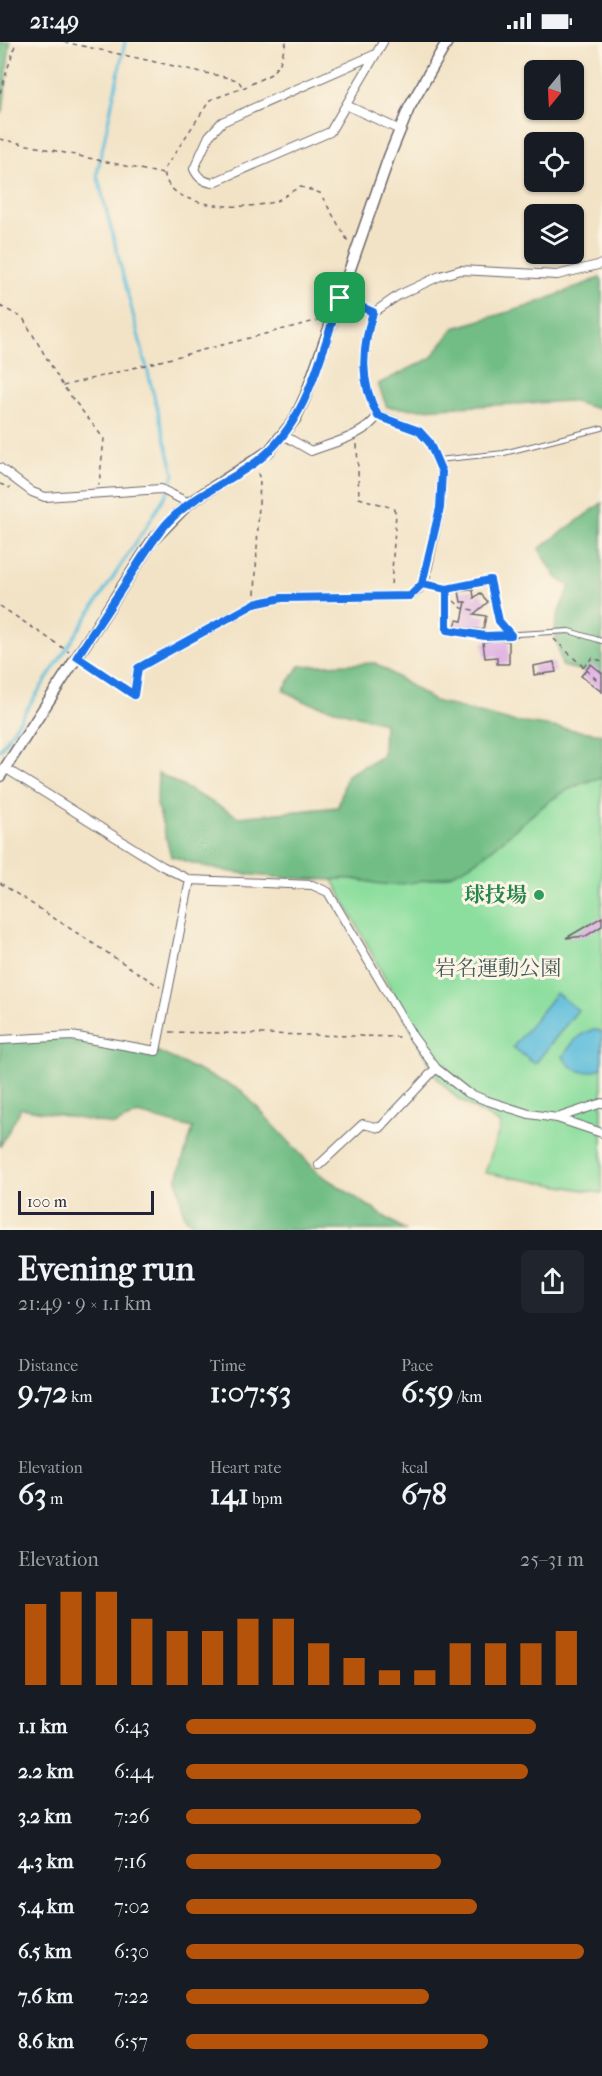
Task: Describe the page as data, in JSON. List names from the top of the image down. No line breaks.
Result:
{"parks":["岩名運動公園"],"places":["球技場"],"scale_bar":"100 m","north":"bottom","page":{"status":"21:49","scale":"100 m","heading":["Evening run","21:49 · 9 × 1.1 km"],"stats":[["Distance","9.72 km"],["Time","1:07:53"],["Pace","6:59 /km"],["Elevation","63 m"],["Heart rate","141 bpm"],["kcal","678"]],"chart":["Elevation","25–31 m"],"list":[{"name":"1.1 km","note":"6:43"},{"name":"2.2 km","note":"6:44"},{"name":"3.2 km","note":"7:26"},{"name":"4.3 km","note":"7:16"},{"name":"5.4 km","note":"7:02"},{"name":"6.5 km","note":"6:30"},{"name":"7.6 km","note":"7:22"},{"name":"8.6 km","note":"6:57"}]}}
